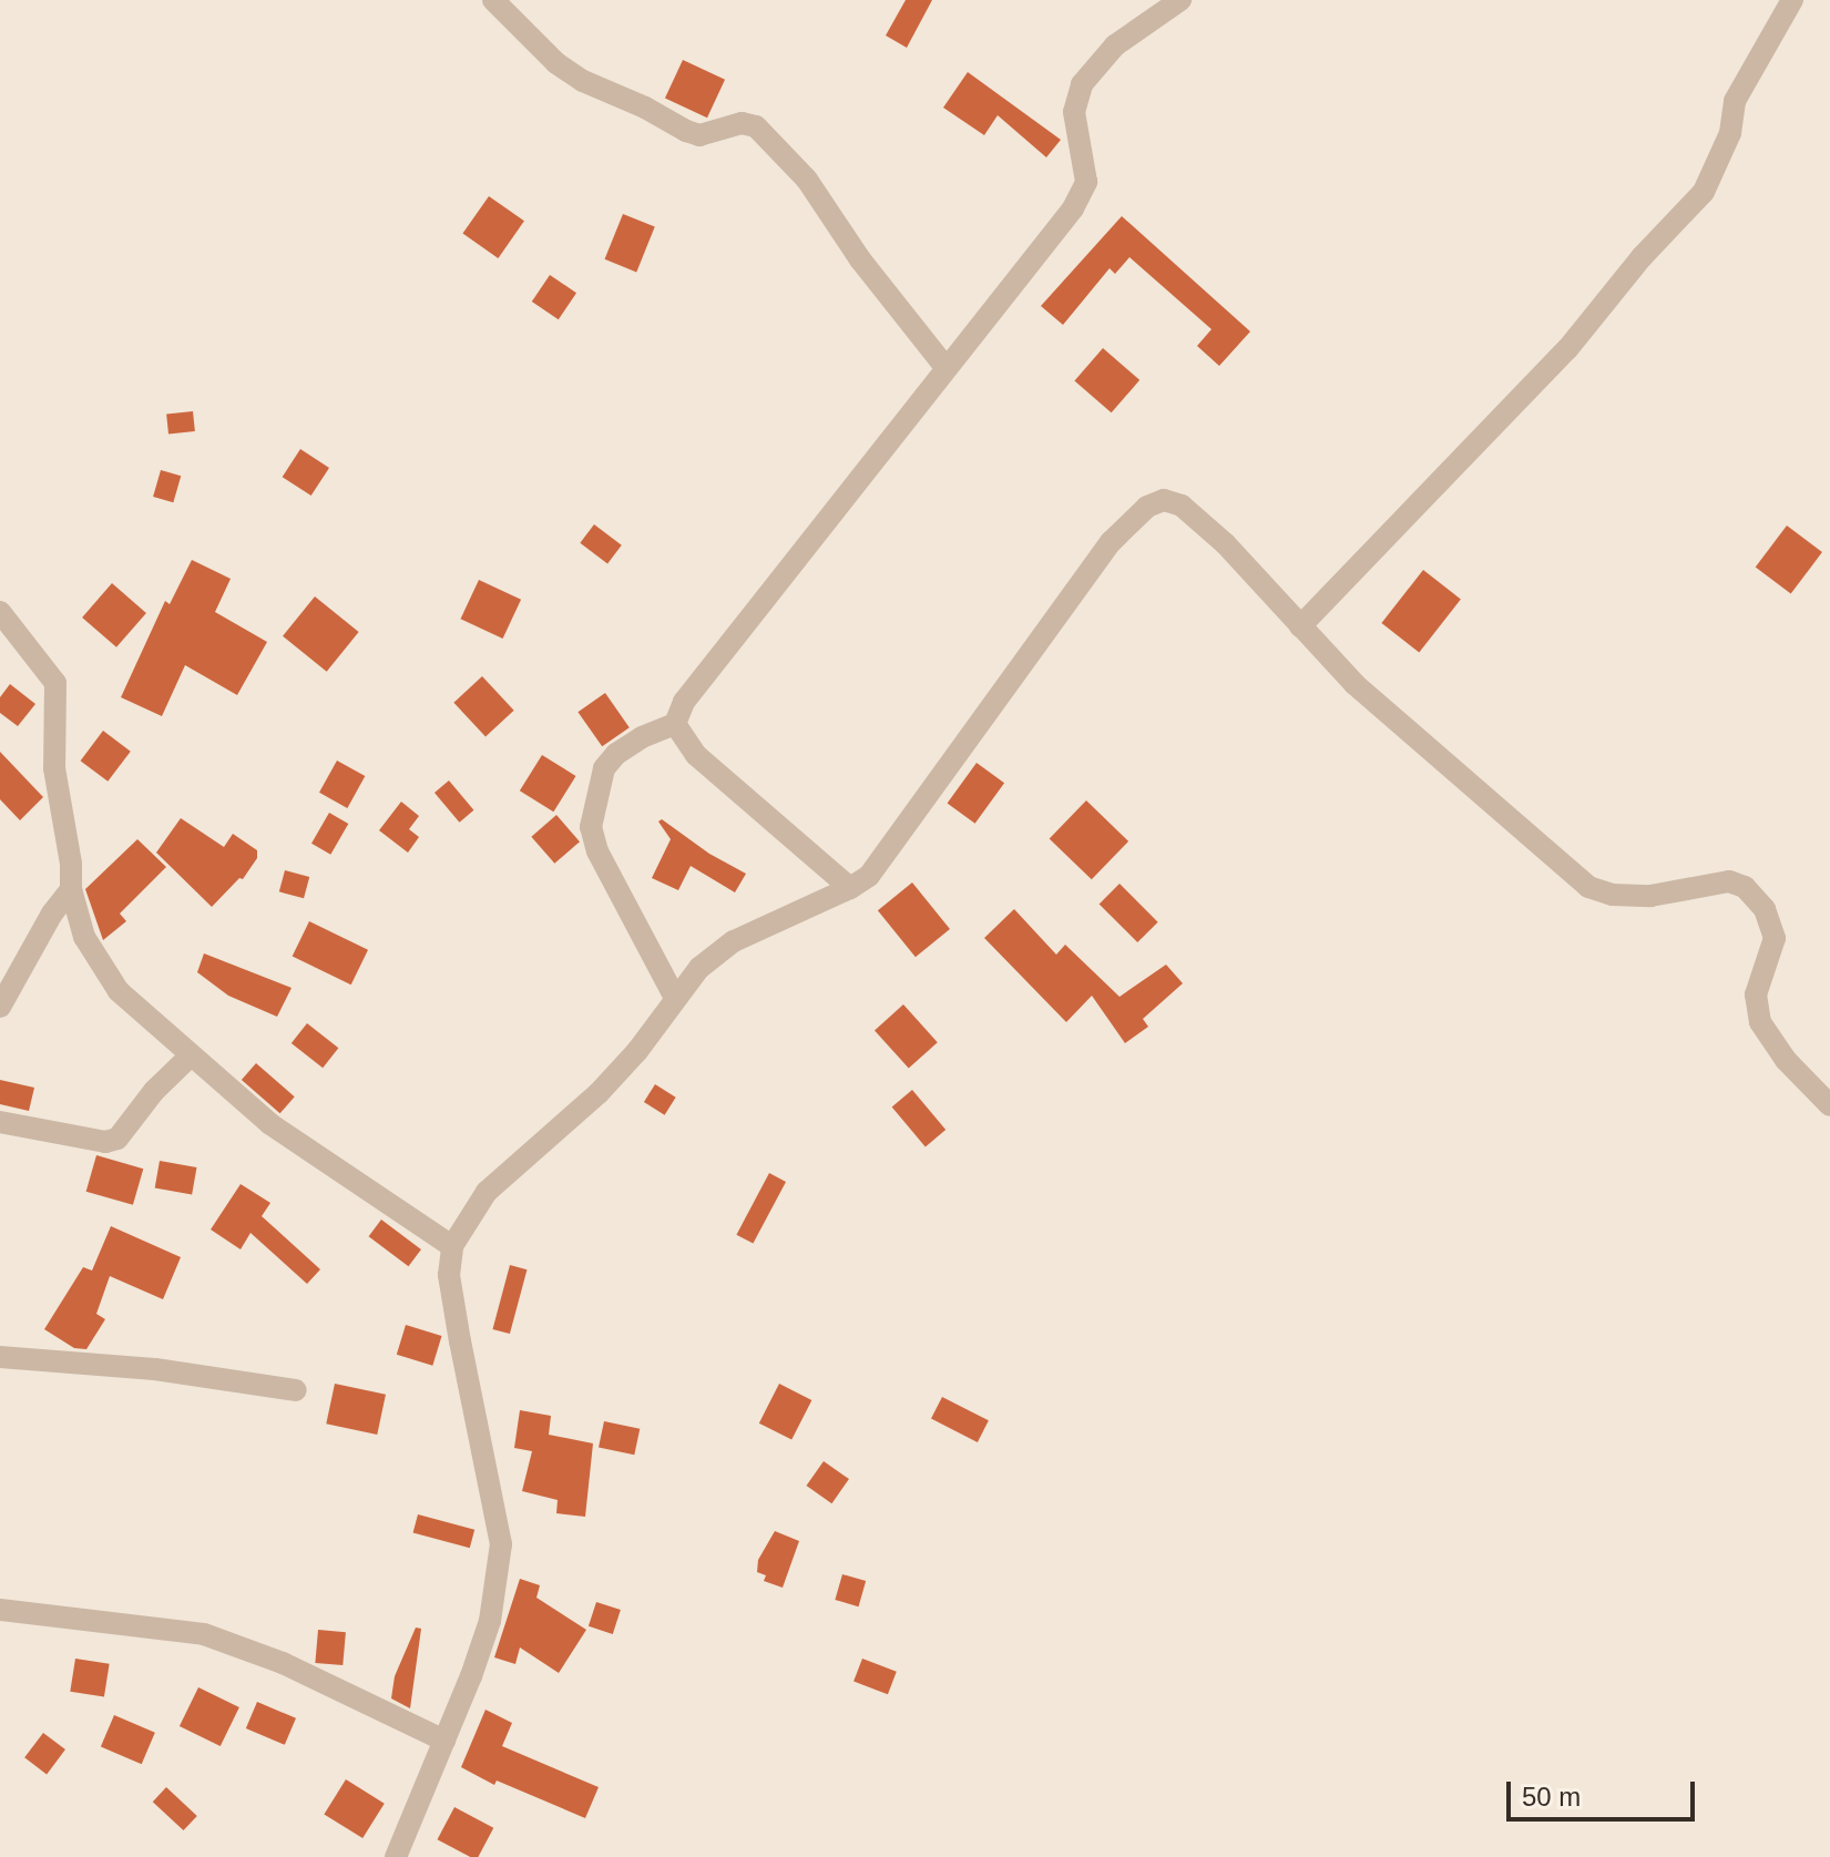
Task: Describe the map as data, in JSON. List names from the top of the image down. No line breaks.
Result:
{"scale_bar":"50 m"}
